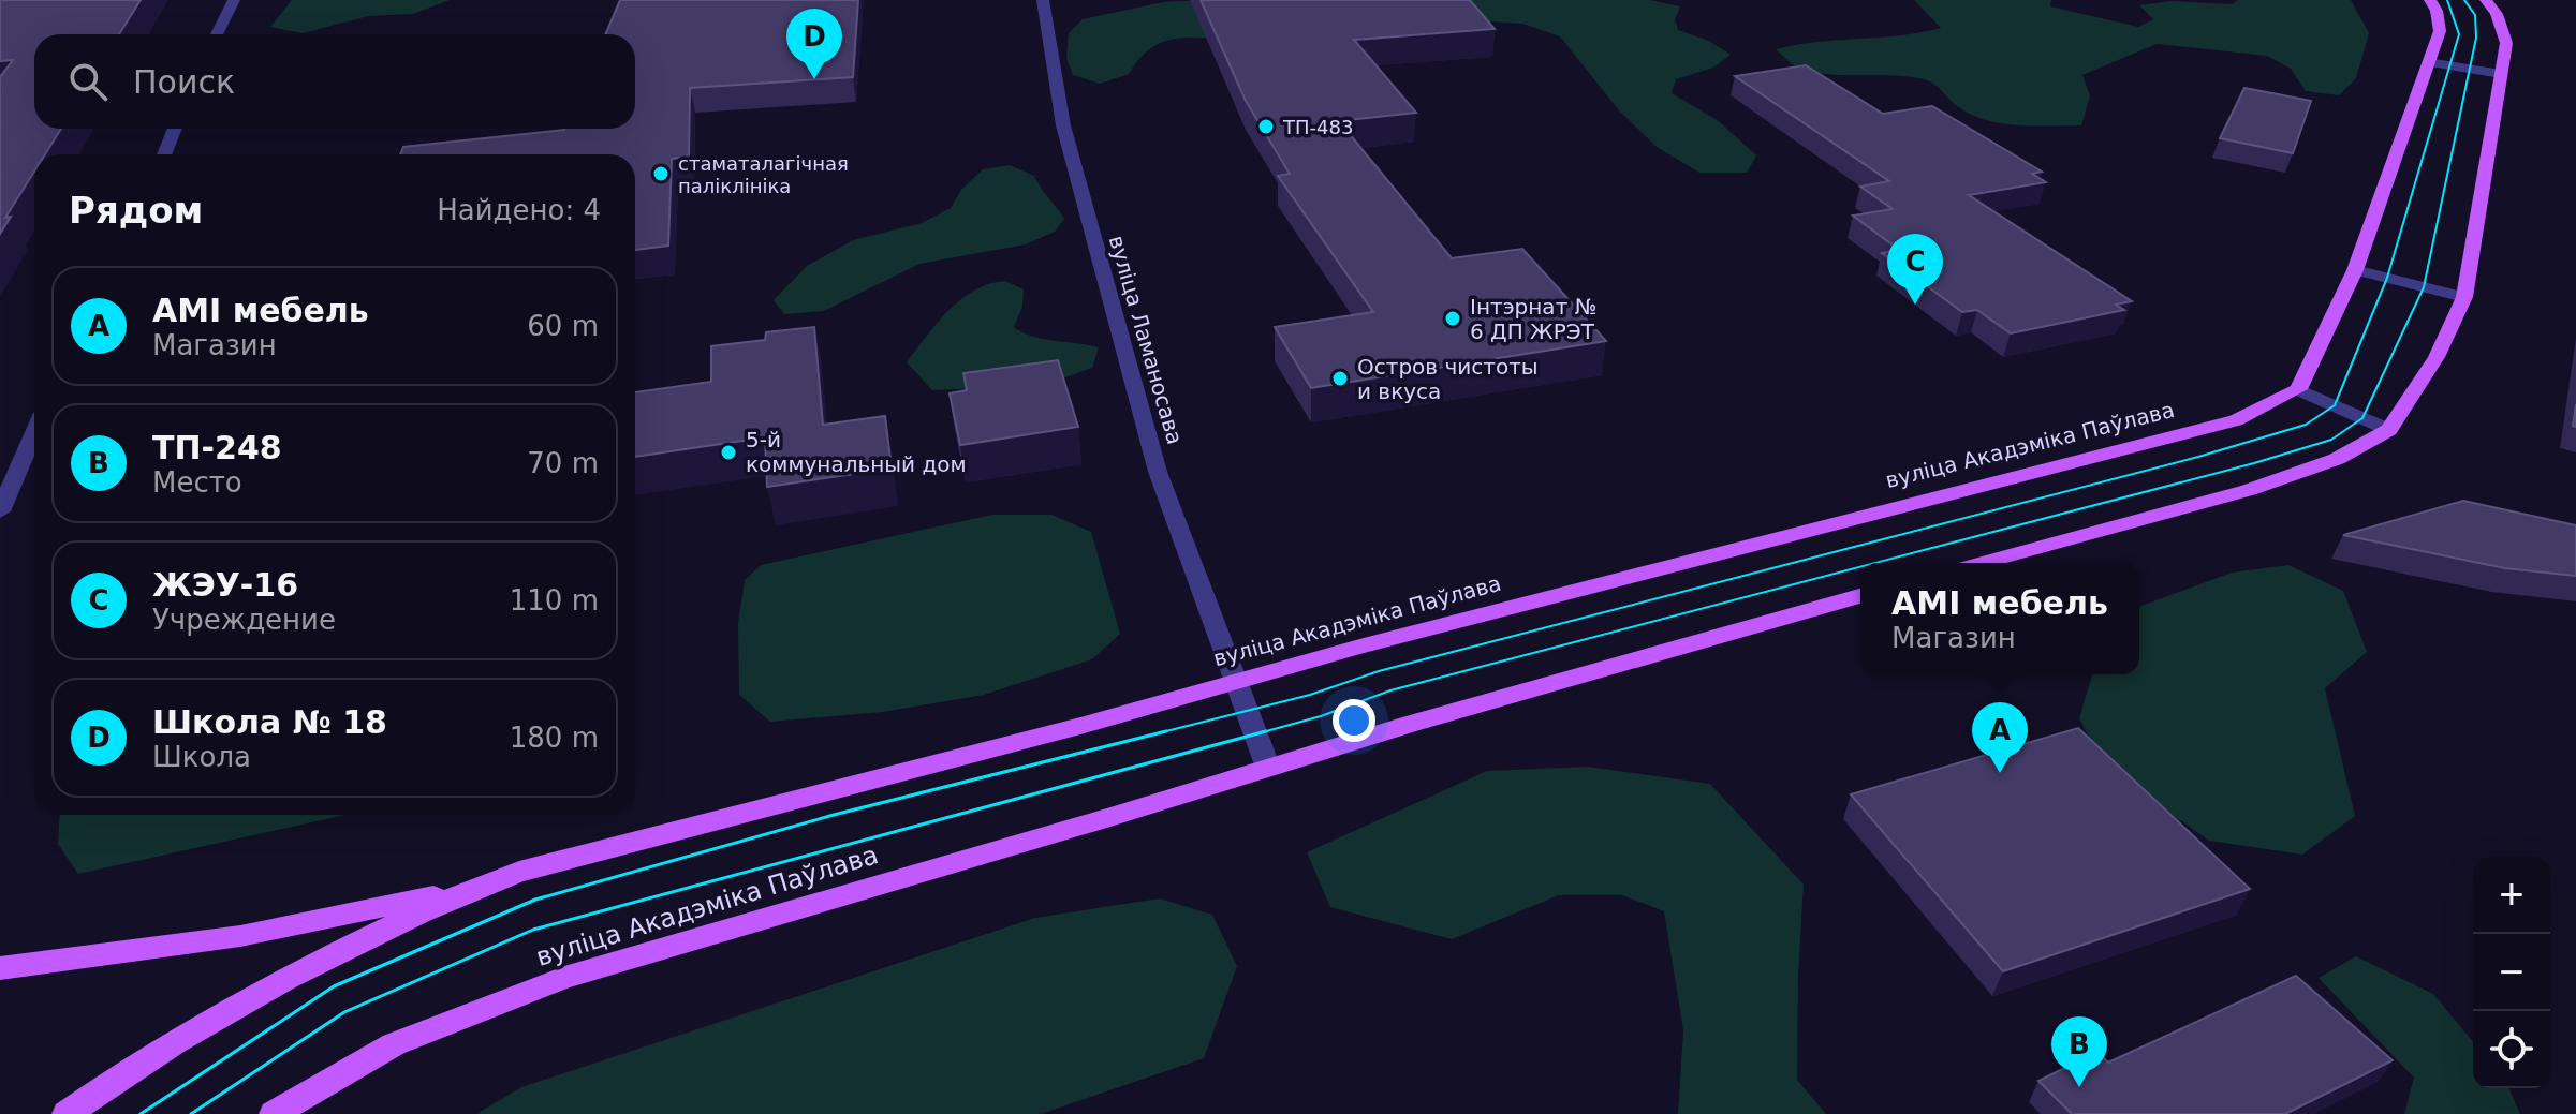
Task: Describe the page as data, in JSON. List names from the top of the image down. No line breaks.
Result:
{"streets":{"main road":["вуліца Акадэміка Паўлава"],"street":["вуліца Ламаносава"]},"crossings":[["вуліца Ламаносава","вуліца Акадэміка Паўлава"]],"places":["ТП-483","стаматалагічная паліклініка","Інтэрнат № 6 ДП ЖРЭТ","Остров чистоты и вкуса","5-й коммунальный дом"],"page":{"pins":["D","C","A","B"],"search":"Поиск","heading":["Рядом","Найдено: 4"],"list":[{"mark":"A","name":"AMI мебель","note":"Магазин","value":"60 m"},{"mark":"B","name":"ТП-248","note":"Место","value":"70 m"},{"mark":"C","name":"ЖЭУ-16","note":"Учреждение","value":"110 m"},{"mark":"D","name":"Школа № 18","note":"Школа","value":"180 m"}],"popup":["AMI мебель","Магазин"],"map_buttons":["+","−"]}}
